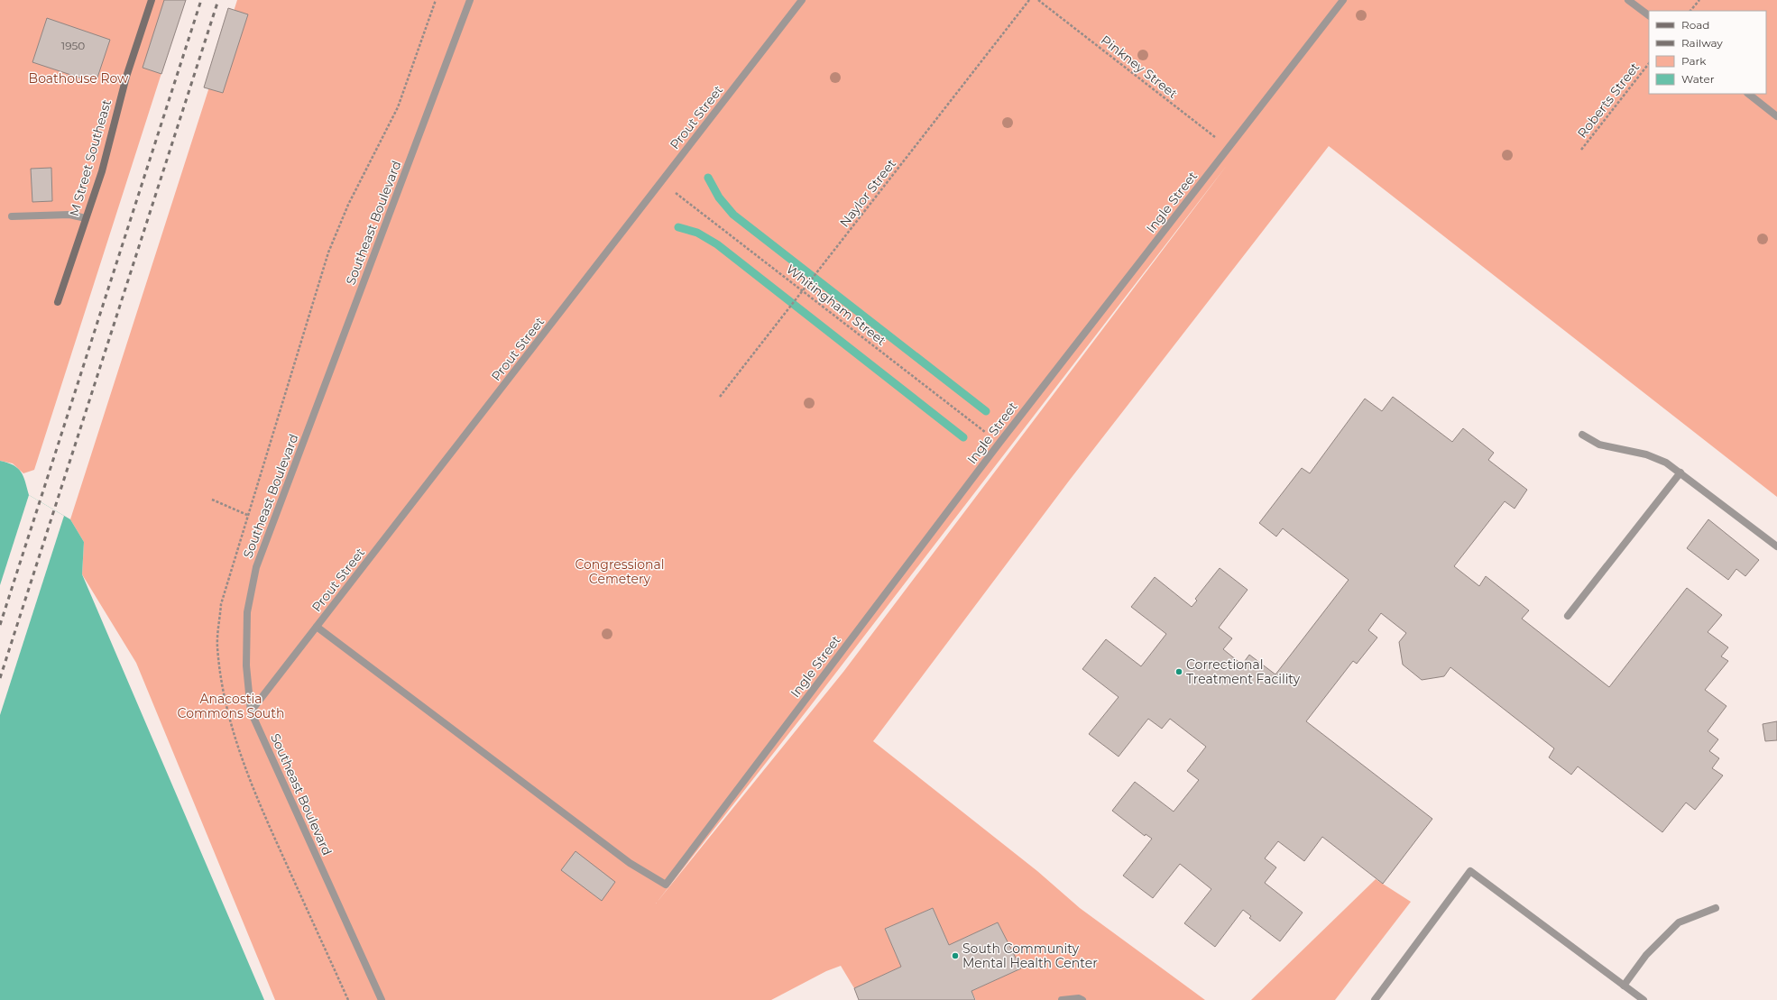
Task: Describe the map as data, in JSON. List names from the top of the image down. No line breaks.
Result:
{"streets":{"street":["Prout Street","M Street Southeast","Ingle Street","Southeast Boulevard"],"path":["Pinkney Street","Roberts Street","Naylor Street","Whitingham Street"]},"crossings":[["Pinkney Street","Ingle Street"],["Prout Street","Ingle Street"],["Prout Street","Southeast Boulevard"],["Prout Street","Whitingham Street"],["Naylor Street","Whitingham Street"],["Ingle Street","Whitingham Street"]],"parks":["Boathouse Row","Congressional Cemetery","Anacostia Commons South"],"places":["Correctional Treatment Facility","South Community Mental Health Center"],"house_numbers":["1950"],"legend":["Road","Railway","Park","Water"]}
